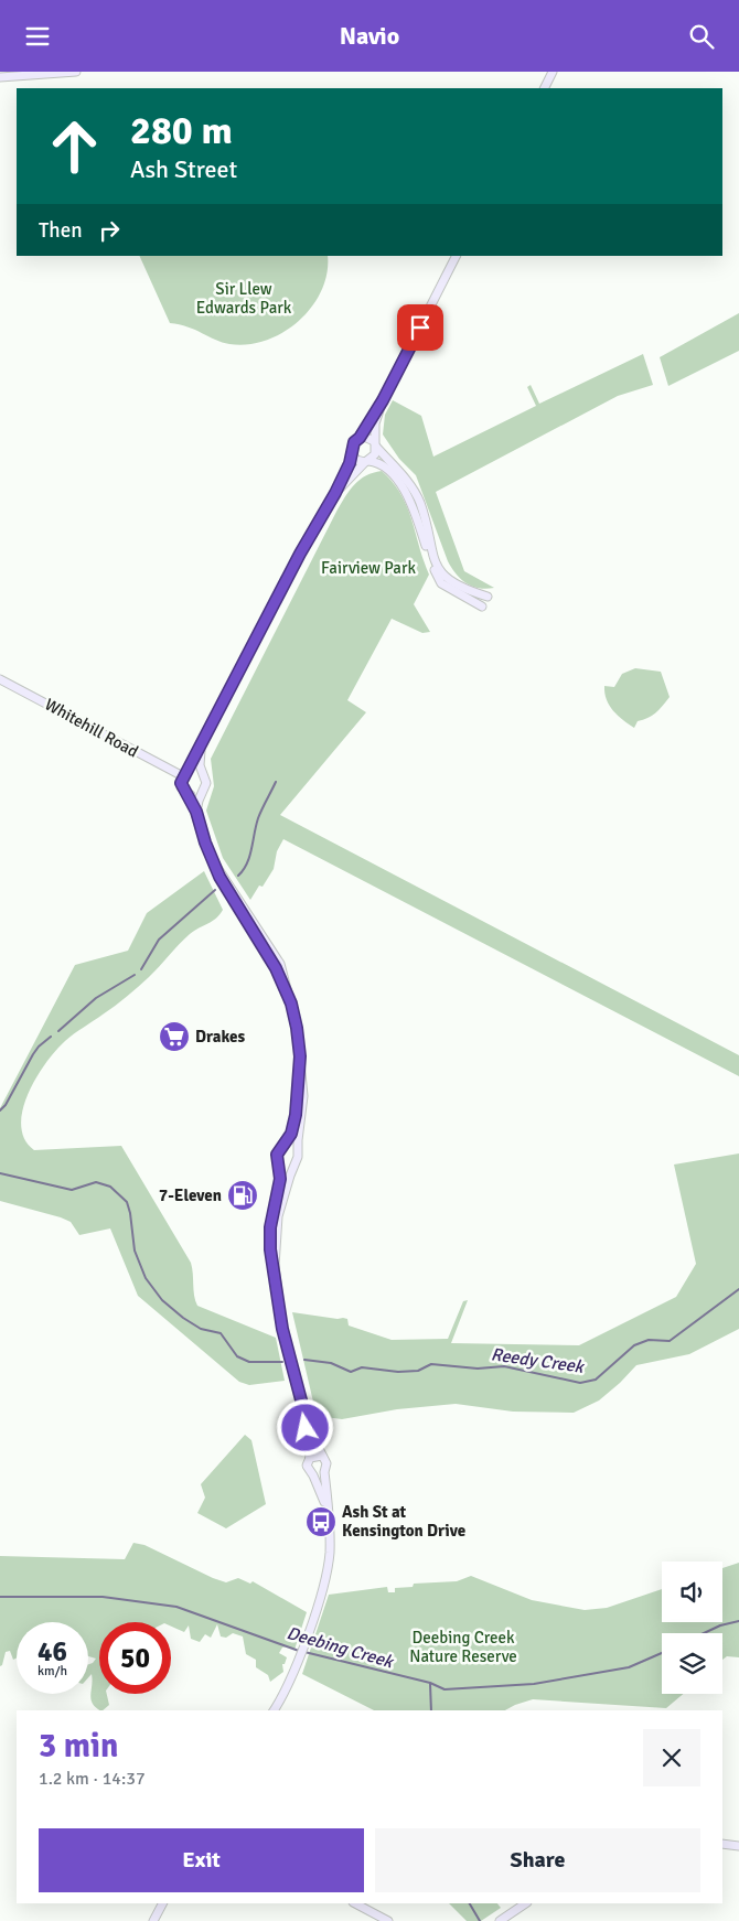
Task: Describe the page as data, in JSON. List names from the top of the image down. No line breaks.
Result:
{"streets":{"main road":["Whitehill Road"]},"water":["Reedy Creek","Deebing Creek"],"parks":["Sir Llew Edwards Park","Fairview Park","Deebing Creek Nature Reserve"],"places":{"supermarket":["Drakes"],"fuel station":["7-Eleven"],"bus stop":["Ash St at Kensington Drive"]},"page":{"header":"Navio","turn":["280 m","Ash Street"],"then":"Then","speed":"46 km/h","limit":"50","heading":["3 min","1.2 km · 14:37"],"buttons":["Exit","Share"]}}
